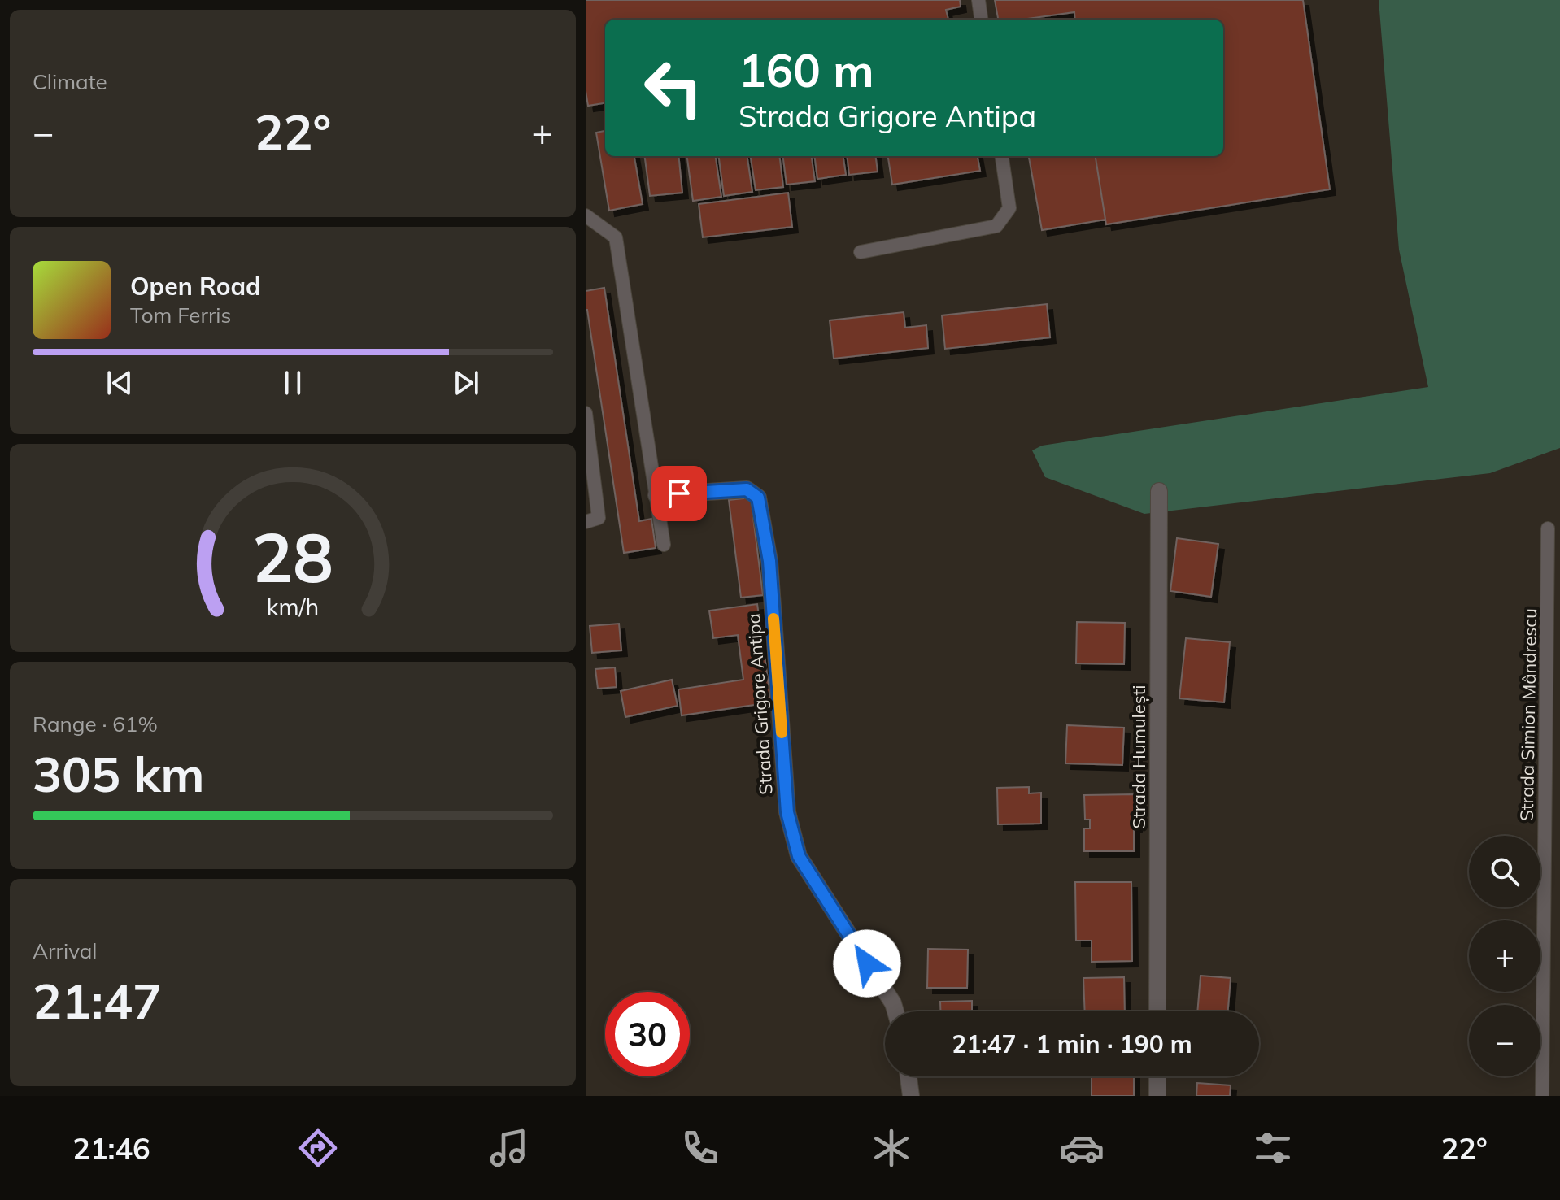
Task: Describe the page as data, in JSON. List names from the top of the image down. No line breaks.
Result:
{"streets":{"street":["Strada Grigore Antipa","Strada Humulești"],"lane":["Strada Simion Mândrescu"]},"page":{"tile":["Climate",["Range · 61%","305 km"],["Arrival","21:47"]],"turn":["160 m","Strada Grigore Antipa"],"heat":["−","22°","+"],"song":["Open Road","Tom Ferris"],"map_buttons":["+","−"],"limit":"30","trip":"21:47 · 1 min · 190 m","tabs":["21:46","22°"],"gauge":["28","km/h"]}}
